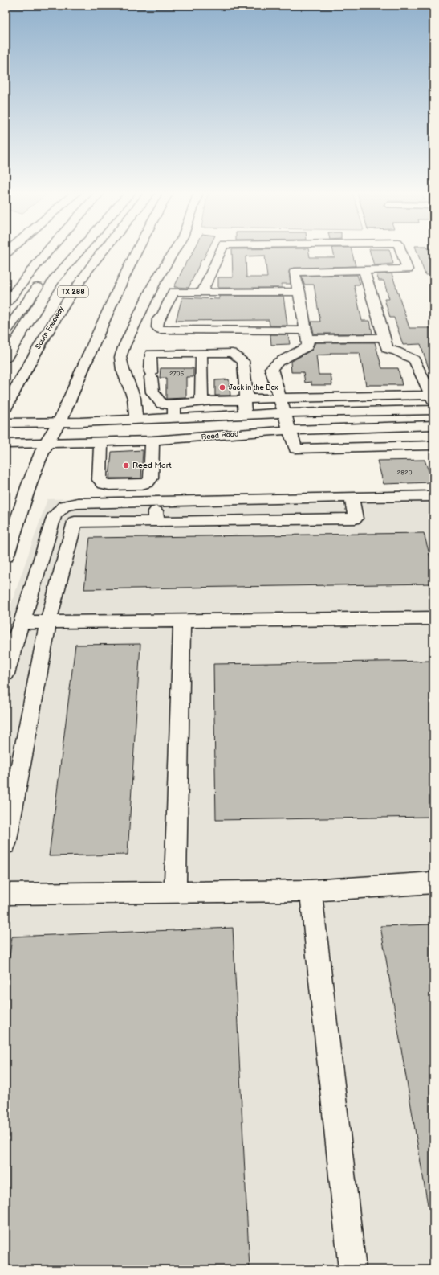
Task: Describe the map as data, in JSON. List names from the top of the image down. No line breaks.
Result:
{"streets":{"highway":["TX 288","South Freeway"],"street":["Reed Road"]},"places":["Jack in the Box","Reed Mart"],"house_numbers":["2705","2820"]}
